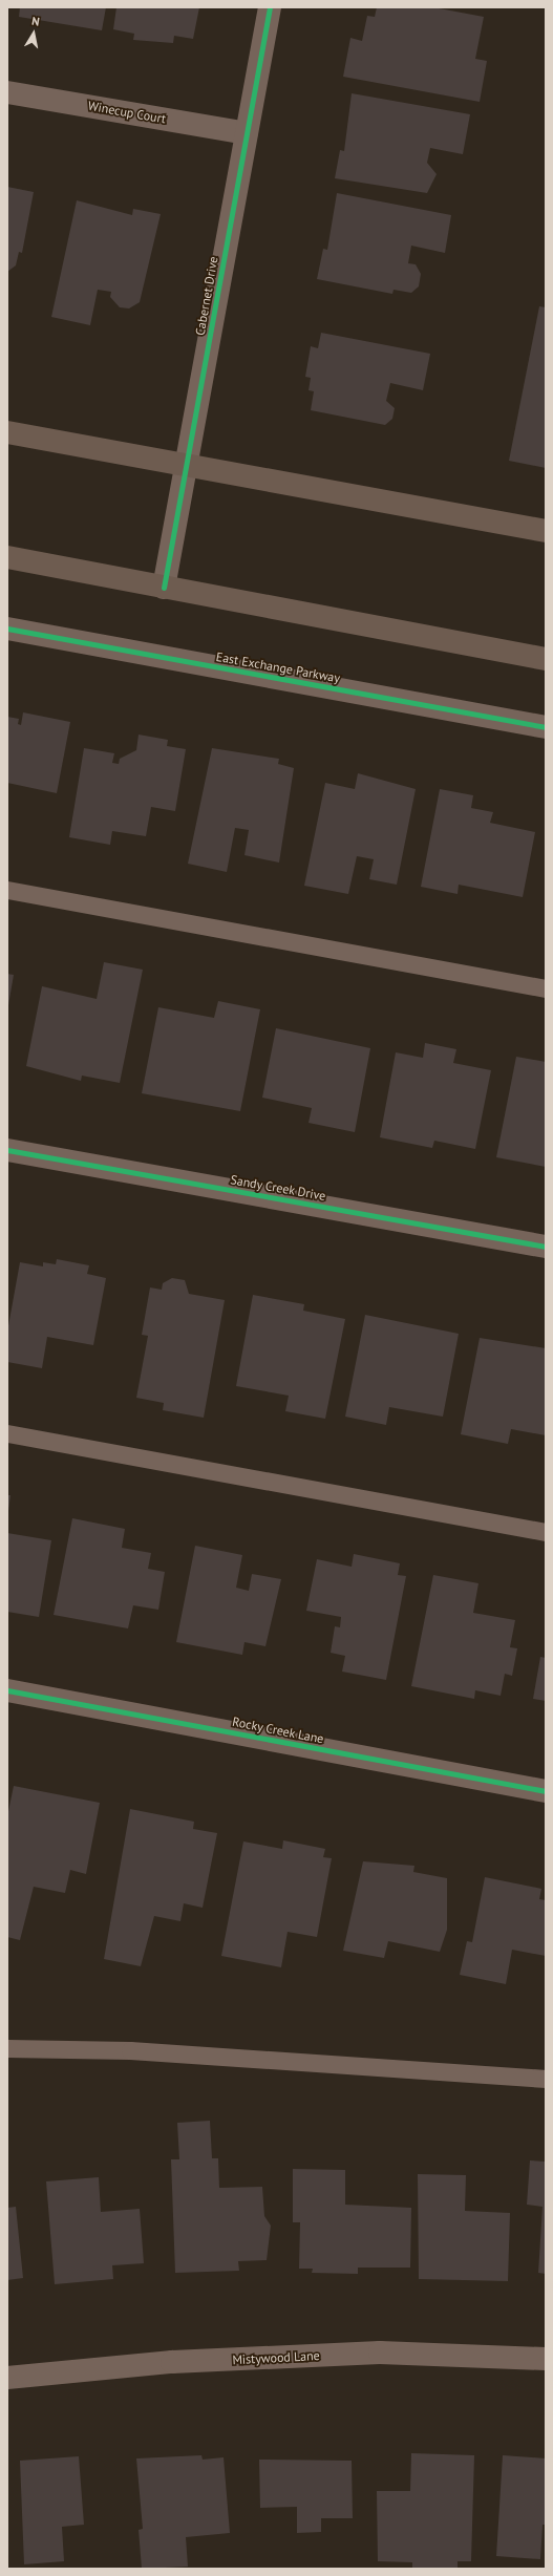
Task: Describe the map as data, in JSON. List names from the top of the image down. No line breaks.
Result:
{"streets":{"street":["Winecup Court","Cabernet Drive","East Exchange Parkway","Sandy Creek Drive","Rocky Creek Lane","Mistywood Lane"]},"crossings":[["Winecup Court","Cabernet Drive"]],"north":"top"}
